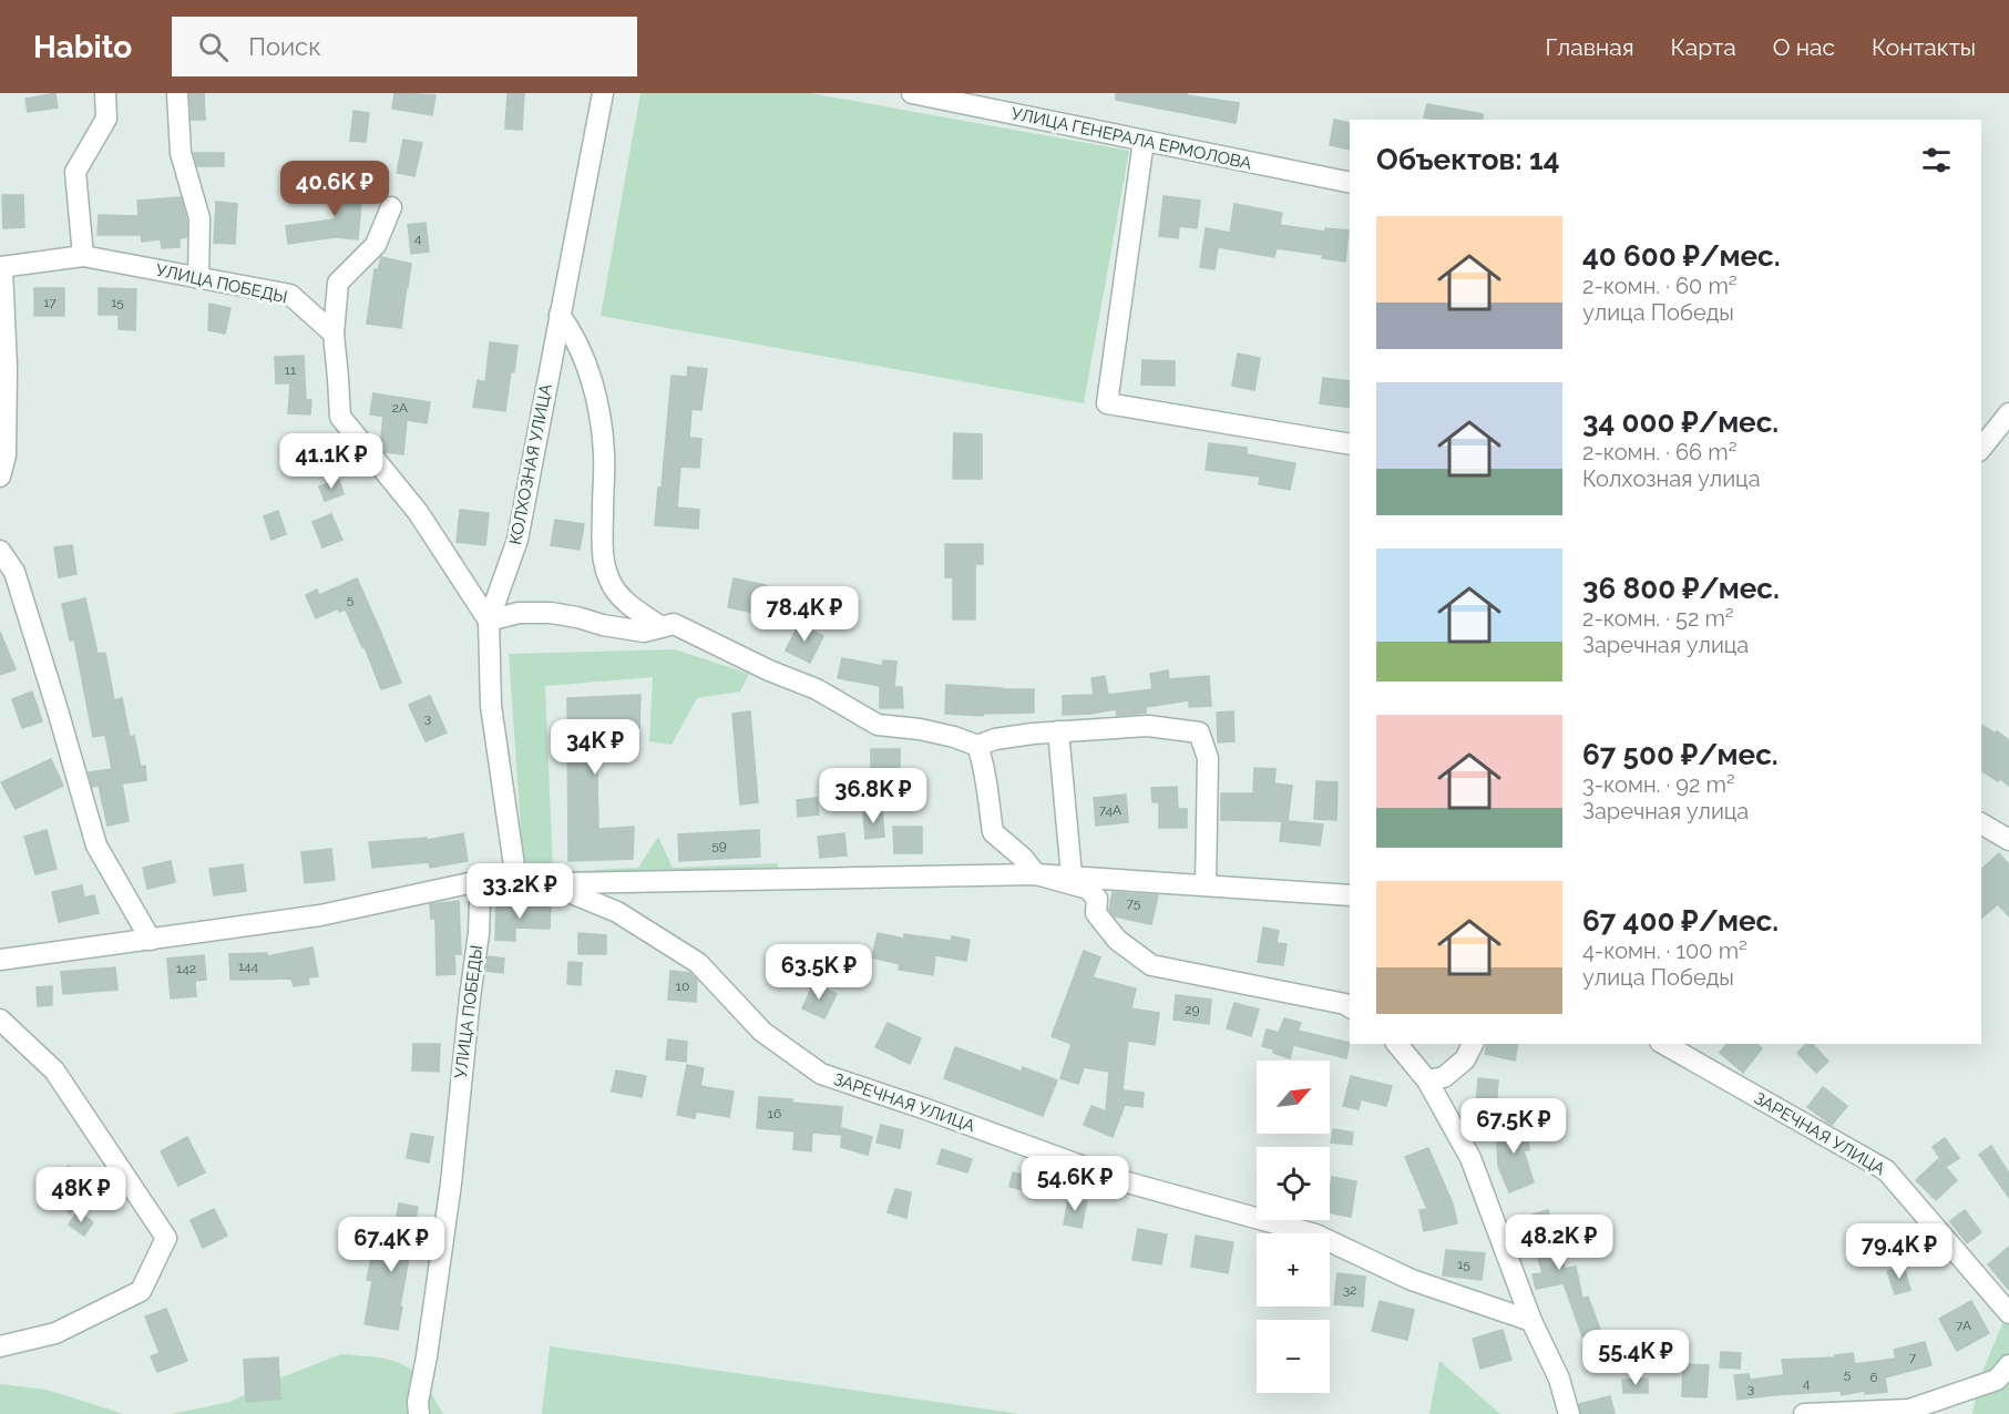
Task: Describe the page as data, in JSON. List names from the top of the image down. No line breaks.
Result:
{"streets":{"street":["УЛИЦА ГЕНЕРАЛА ЕРМОЛОВА","УЛИЦА ПОБЕДЫ","КОЛХОЗНАЯ УЛИЦА","ЗАРЕЧНАЯ УЛИЦА"]},"crossings":[["УЛИЦА ПОБЕДЫ","КОЛХОЗНАЯ УЛИЦА"],["УЛИЦА ПОБЕДЫ","ЗАРЕЧНАЯ УЛИЦА"],["КОЛХОЗНАЯ УЛИЦА","ЗАРЕЧНАЯ УЛИЦА"]],"house_numbers":["4","17","15","11","2А","5","3","74А","59","75","144","142","10","29","16","15","32","7А","7","5","6","4","3"],"north":"top right","page":{"header":"Habito","search":"Поиск","nav":["Главная","Карта","О нас","Контакты"],"heading":"Объектов: 14","price":["40.6K ₽","41.1K ₽","78.4K ₽","34K ₽","36.8K ₽","33.2K ₽","63.5K ₽","67.5K ₽","54.6K ₽","48K ₽","48.2K ₽","67.4K ₽","79.4K ₽","55.4K ₽"],"list":[{"name":"40 600 ₽/мес.","note":"2-комн. · 60 m² · улица Победы"},{"name":"34 000 ₽/мес.","note":"2-комн. · 66 m² · Колхозная улица"},{"name":"36 800 ₽/мес.","note":"2-комн. · 52 m² · Заречная улица"},{"name":"67 500 ₽/мес.","note":"3-комн. · 92 m² · Заречная улица"},{"name":"67 400 ₽/мес.","note":"4-комн. · 100 m² · улица Победы"}],"map_buttons":["+","−"]}}
